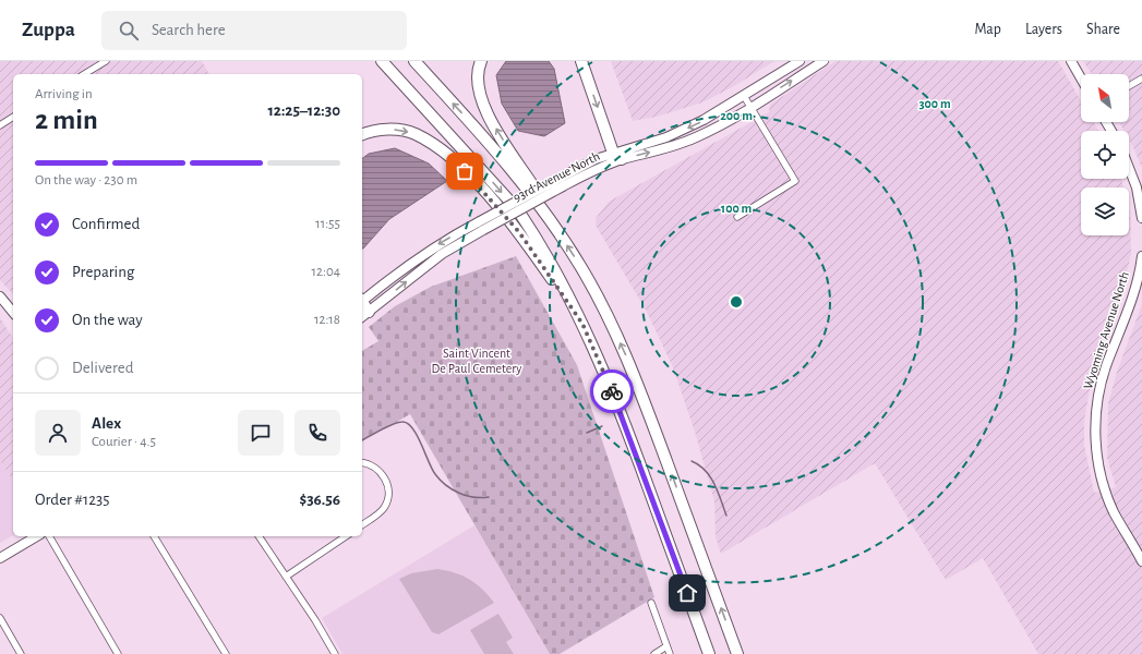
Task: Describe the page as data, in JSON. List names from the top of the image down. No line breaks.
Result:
{"streets":{"street":["93rd Avenue North","Wyoming Avenue North"]},"parks":["Saint Vincent De Paul Cemetery"],"north":"top left","page":{"header":"Zuppa","search":"Search here","nav":["Map","Layers","Share"],"heading":["2 min","Arriving in","12:25–12:30"],"panel":["Alex","Courier · 4.5","Order #1235","$36.56"],"bar":"On the way · 230 m","list":[["Confirmed","11:55"],["Preparing","12:04"],["On the way","12:18"],"Delivered"]},"rings":["300 m","200 m","100 m"]}
